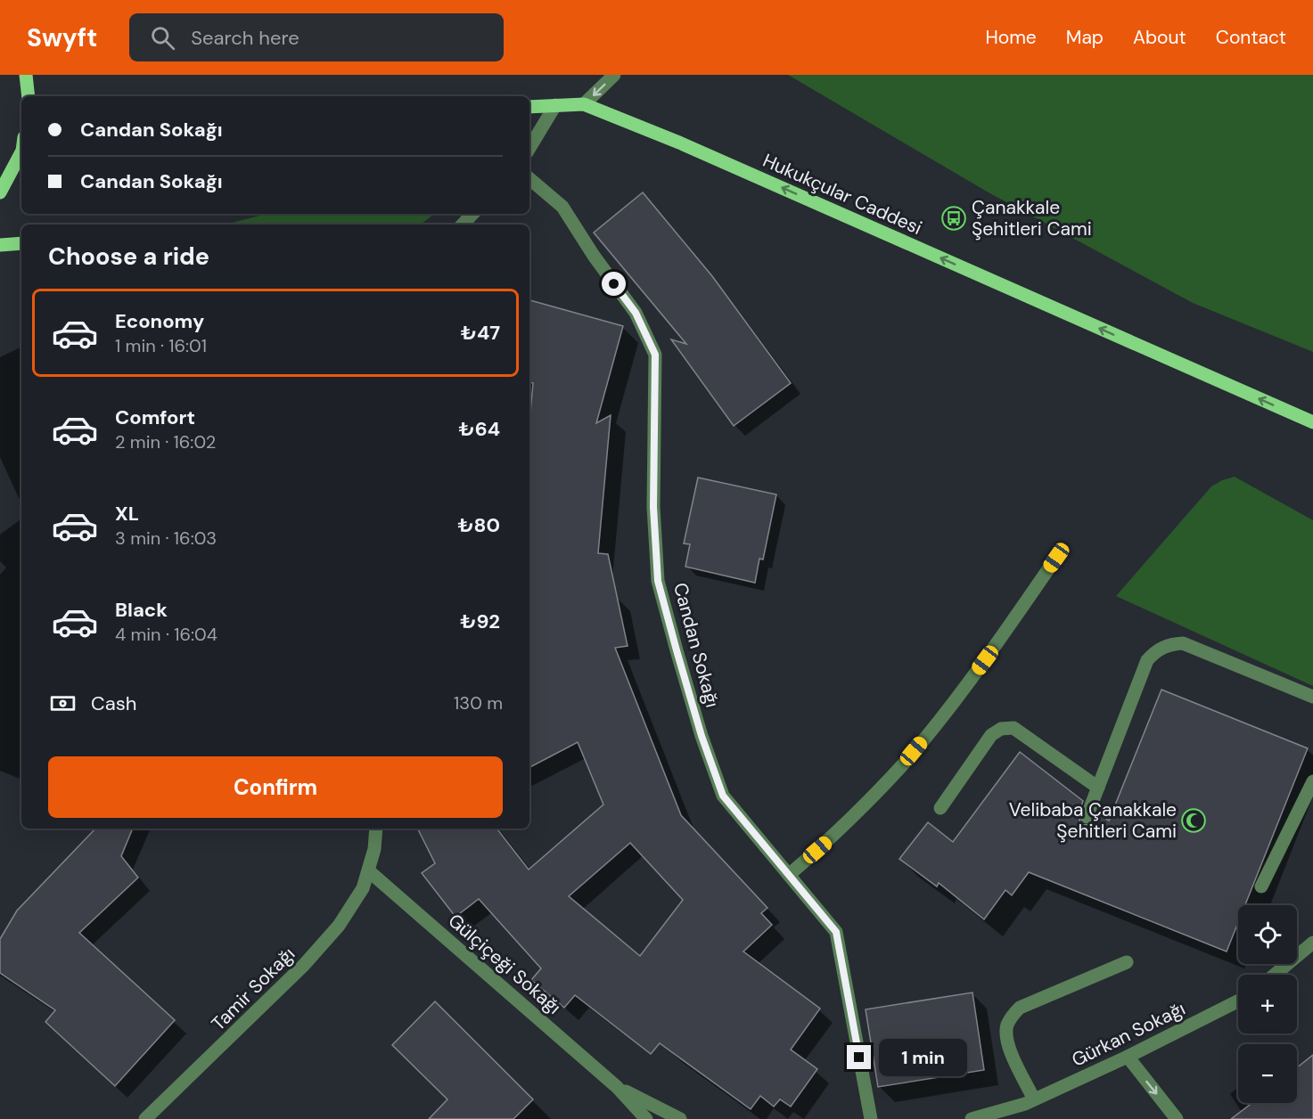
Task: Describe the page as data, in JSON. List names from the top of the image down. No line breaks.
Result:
{"streets":{"main road":["Hukukçular Caddesi"],"street":["Candan Sokağı","Gülçiçeği Sokağı","Tamir Sokağı","Gürkan Sokağı"]},"crossings":[["Gülçiçeği Sokağı","Tamir Sokağı"]],"one_way":["Hukukçular Caddesi"],"places":{"bus stop":["Çanakkale Şehitleri Cami"],"mosque":["Velibaba Çanakkale Şehitleri Cami"]},"page":{"header":"Swyft","search":"Search here","nav":["Home","Map","About","Contact"],"banner":["Candan Sokağı","Candan Sokağı"],"heading":"Choose a ride","list":[{"name":"Economy","note":"1 min · 16:01","value":"₺47"},{"name":"Comfort","note":"2 min · 16:02","value":"₺64"},{"name":"XL","note":"3 min · 16:03","value":"₺80"},{"name":"Black","note":"4 min · 16:04","value":"₺92"}],"pay":["Cash","130 m"],"buttons":"Confirm","map_buttons":["+","−"],"bubble":"1 min"}}
